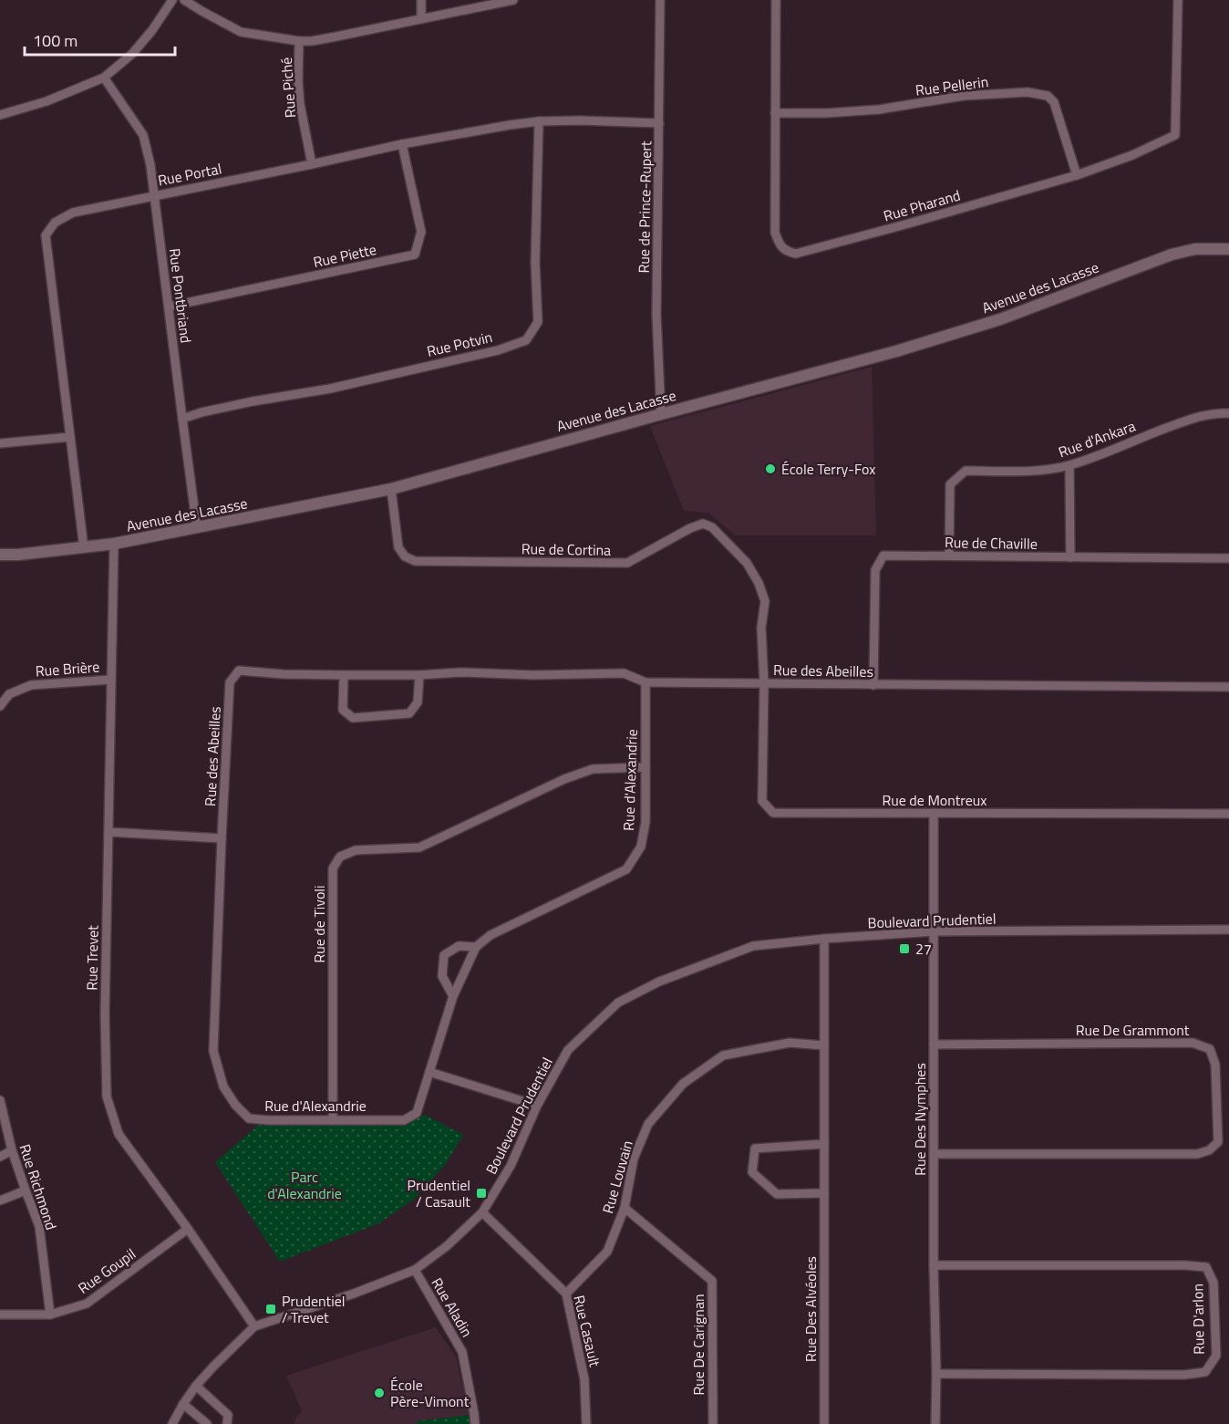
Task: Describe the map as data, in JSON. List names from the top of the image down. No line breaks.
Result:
{"streets":{"street":["Rue Pellerin","Rue Piché","Rue Portal","Rue Pharand","Rue de Prince-Rupert","Rue Piette","Avenue des Lacasse","Rue Pontbriand","Rue Potvin","Rue d'Ankara","Rue de Chaville","Rue de Cortina","Rue Brière","Rue des Abeilles","Rue d'Alexandrie","Rue de Montreux","Boulevard Prudentiel","Rue de Tivoli","Rue Trevet","Rue De Grammont","Rue Des Nymphes","Rue Louvain","Rue Richmond","Rue Goupil","Rue Aladin","Rue Des Alvéoles","Rue D'arlon","Rue Casault","Rue De Carignan"]},"crossings":[["Rue Pellerin","Rue Pharand"],["Rue Piché","Rue Portal"],["Rue Portal","Rue de Prince-Rupert"],["Rue Portal","Rue Piette"],["Rue Portal","Avenue des Lacasse"],["Rue Portal","Rue Pontbriand"],["Rue Portal","Rue Potvin"],["Rue de Prince-Rupert","Avenue des Lacasse"],["Rue Piette","Rue Pontbriand"],["Avenue des Lacasse","Rue Pontbriand"],["Avenue des Lacasse","Rue de Cortina"],["Avenue des Lacasse","Rue Trevet"],["Rue Pontbriand","Rue Potvin"],["Rue d'Ankara","Rue de Chaville"],["Rue de Chaville","Rue des Abeilles"],["Rue de Cortina","Rue des Abeilles"],["Rue de Cortina","Rue de Montreux"],["Rue Brière","Rue Trevet"],["Rue des Abeilles","Rue d'Alexandrie"],["Rue des Abeilles","Rue de Montreux"],["Rue d'Alexandrie","Rue de Tivoli"],["Rue de Montreux","Rue Des Nymphes"],["Boulevard Prudentiel","Rue Trevet"],["Boulevard Prudentiel","Rue Des Nymphes"],["Boulevard Prudentiel","Rue Aladin"],["Boulevard Prudentiel","Rue Des Alvéoles"],["Boulevard Prudentiel","Rue Casault"],["Rue Trevet","Rue Goupil"],["Rue De Grammont","Rue Des Nymphes"],["Rue Des Nymphes","Rue D'arlon"],["Rue Louvain","Rue Des Alvéoles"],["Rue Louvain","Rue Casault"],["Rue Louvain","Rue De Carignan"],["Rue Richmond","Rue Goupil"]],"parks":["Parc d'Alexandrie"],"places":{"other":["École Terry-Fox","École Père-Vimont"],"transit":["27","Prudentiel / Casault","Prudentiel / Trevet"]},"scale_bar":"100 m"}
